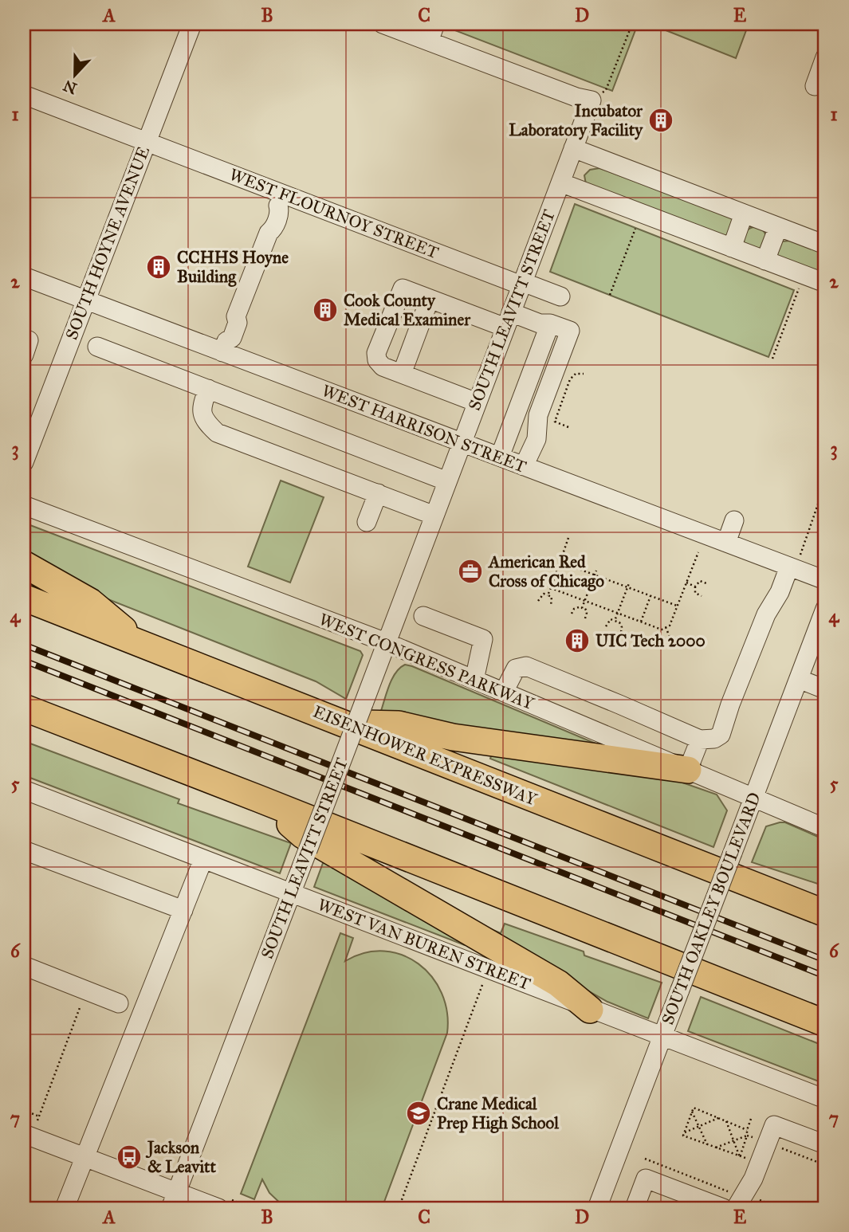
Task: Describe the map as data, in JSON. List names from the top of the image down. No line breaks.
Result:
{"streets":{"highway":["EISENHOWER EXPRESSWAY"],"street":["WEST FLOURNOY STREET","SOUTH HOYNE AVENUE","SOUTH LEAVITT STREET","WEST HARRISON STREET","WEST CONGRESS PARKWAY","SOUTH OAKLEY BOULEVARD","WEST VAN BUREN STREET"]},"crossings":[["WEST FLOURNOY STREET","SOUTH HOYNE AVENUE"],["WEST FLOURNOY STREET","SOUTH LEAVITT STREET"],["SOUTH HOYNE AVENUE","WEST HARRISON STREET"],["SOUTH LEAVITT STREET","WEST HARRISON STREET"],["SOUTH LEAVITT STREET","WEST CONGRESS PARKWAY"],["SOUTH LEAVITT STREET","WEST VAN BUREN STREET"],["WEST CONGRESS PARKWAY","SOUTH OAKLEY BOULEVARD"],["SOUTH OAKLEY BOULEVARD","WEST VAN BUREN STREET"]],"places":{"building":["Incubator Laboratory Facility","CCHHS Hoyne Building","Cook County Medical Examiner","UIC Tech 2000"],"office":["American Red Cross of Chicago"],"school or university":["Crane Medical Prep High School"],"bus stop":["Jackson & Leavitt"]},"north":"bottom","grid":{"columns":["A","B","C","D","E"],"rows":["1","2","3","4","5","6","7"]}}
